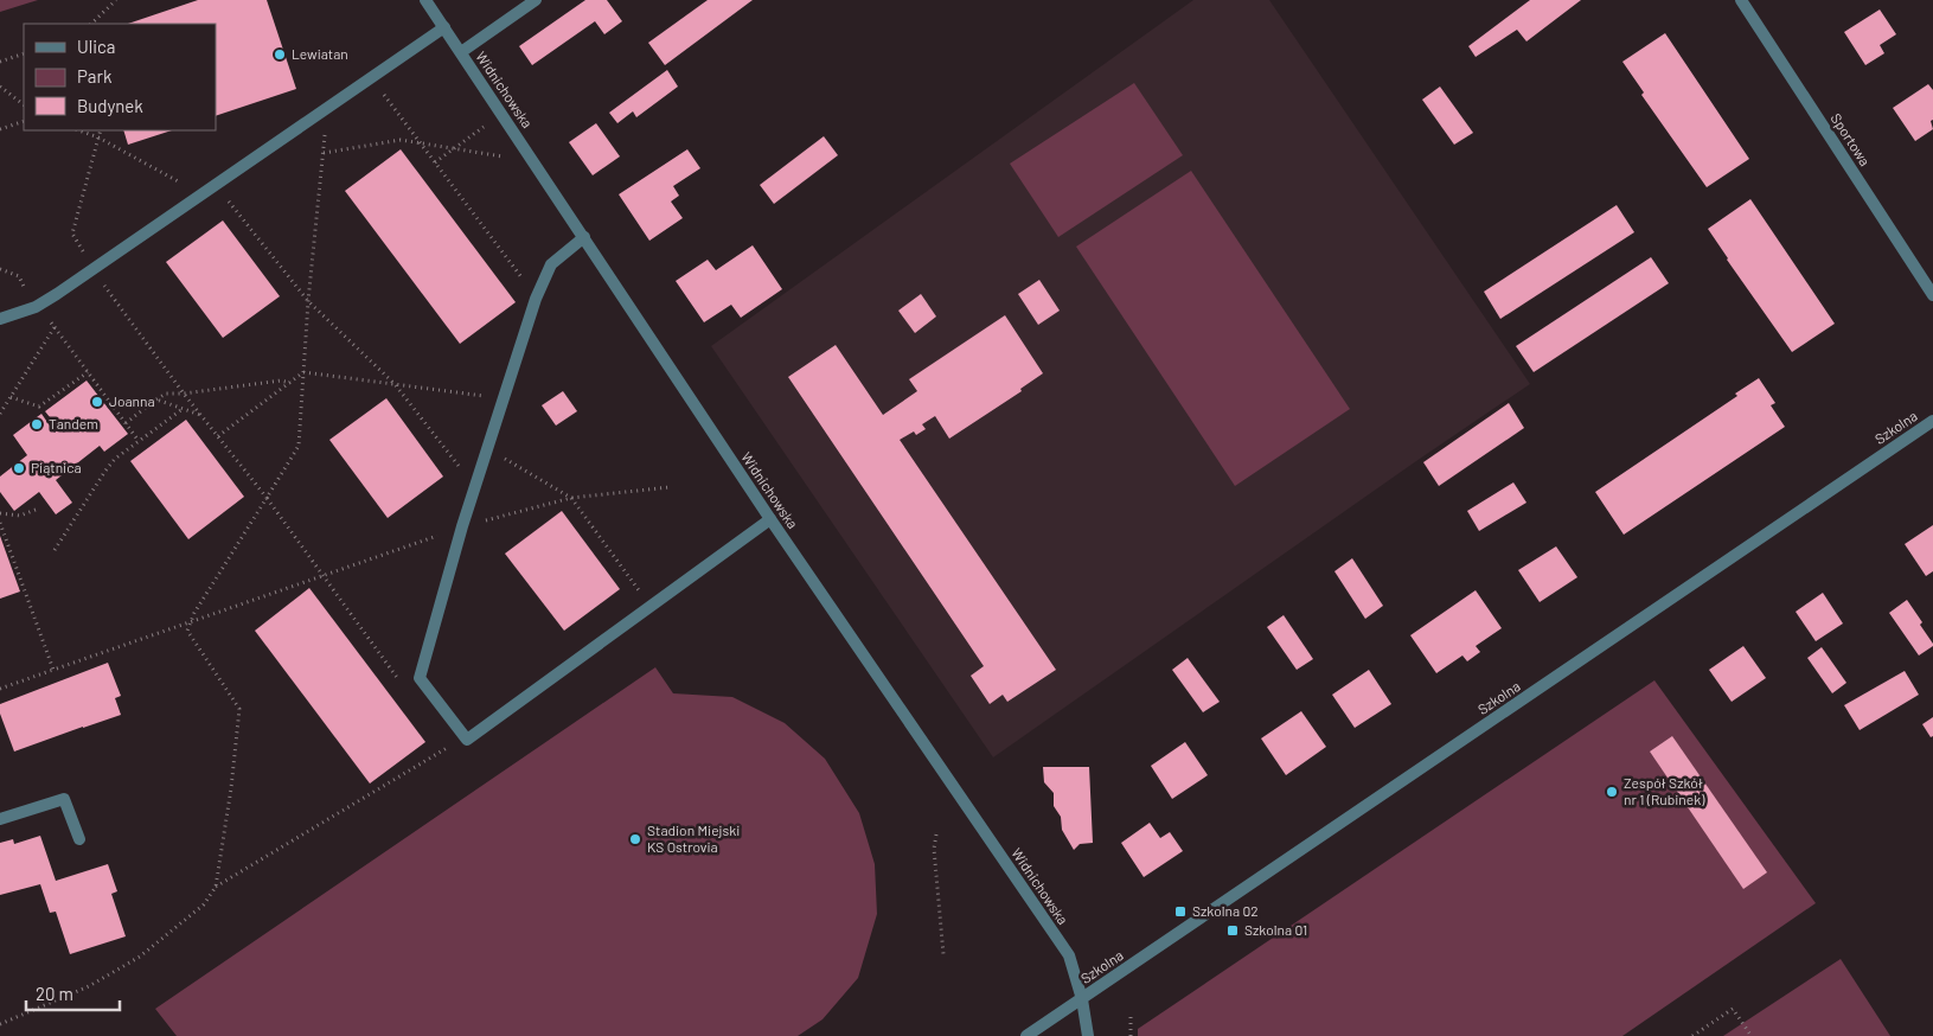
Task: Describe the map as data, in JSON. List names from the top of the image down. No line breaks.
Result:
{"streets":{"street":["Widnichowska","Sportowa","Szkolna"]},"crossings":[["Widnichowska","Szkolna"]],"places":{"other":["Lewiatan","Joanna","Tandem","Piątnica","Zespół Szkół nr 1 (Rubinek)","Stadion Miejski KS Ostrovia"],"transit":["Szkolna 02","Szkolna 01"]},"legend":["Ulica","Park","Budynek"],"scale_bar":"20 m"}
